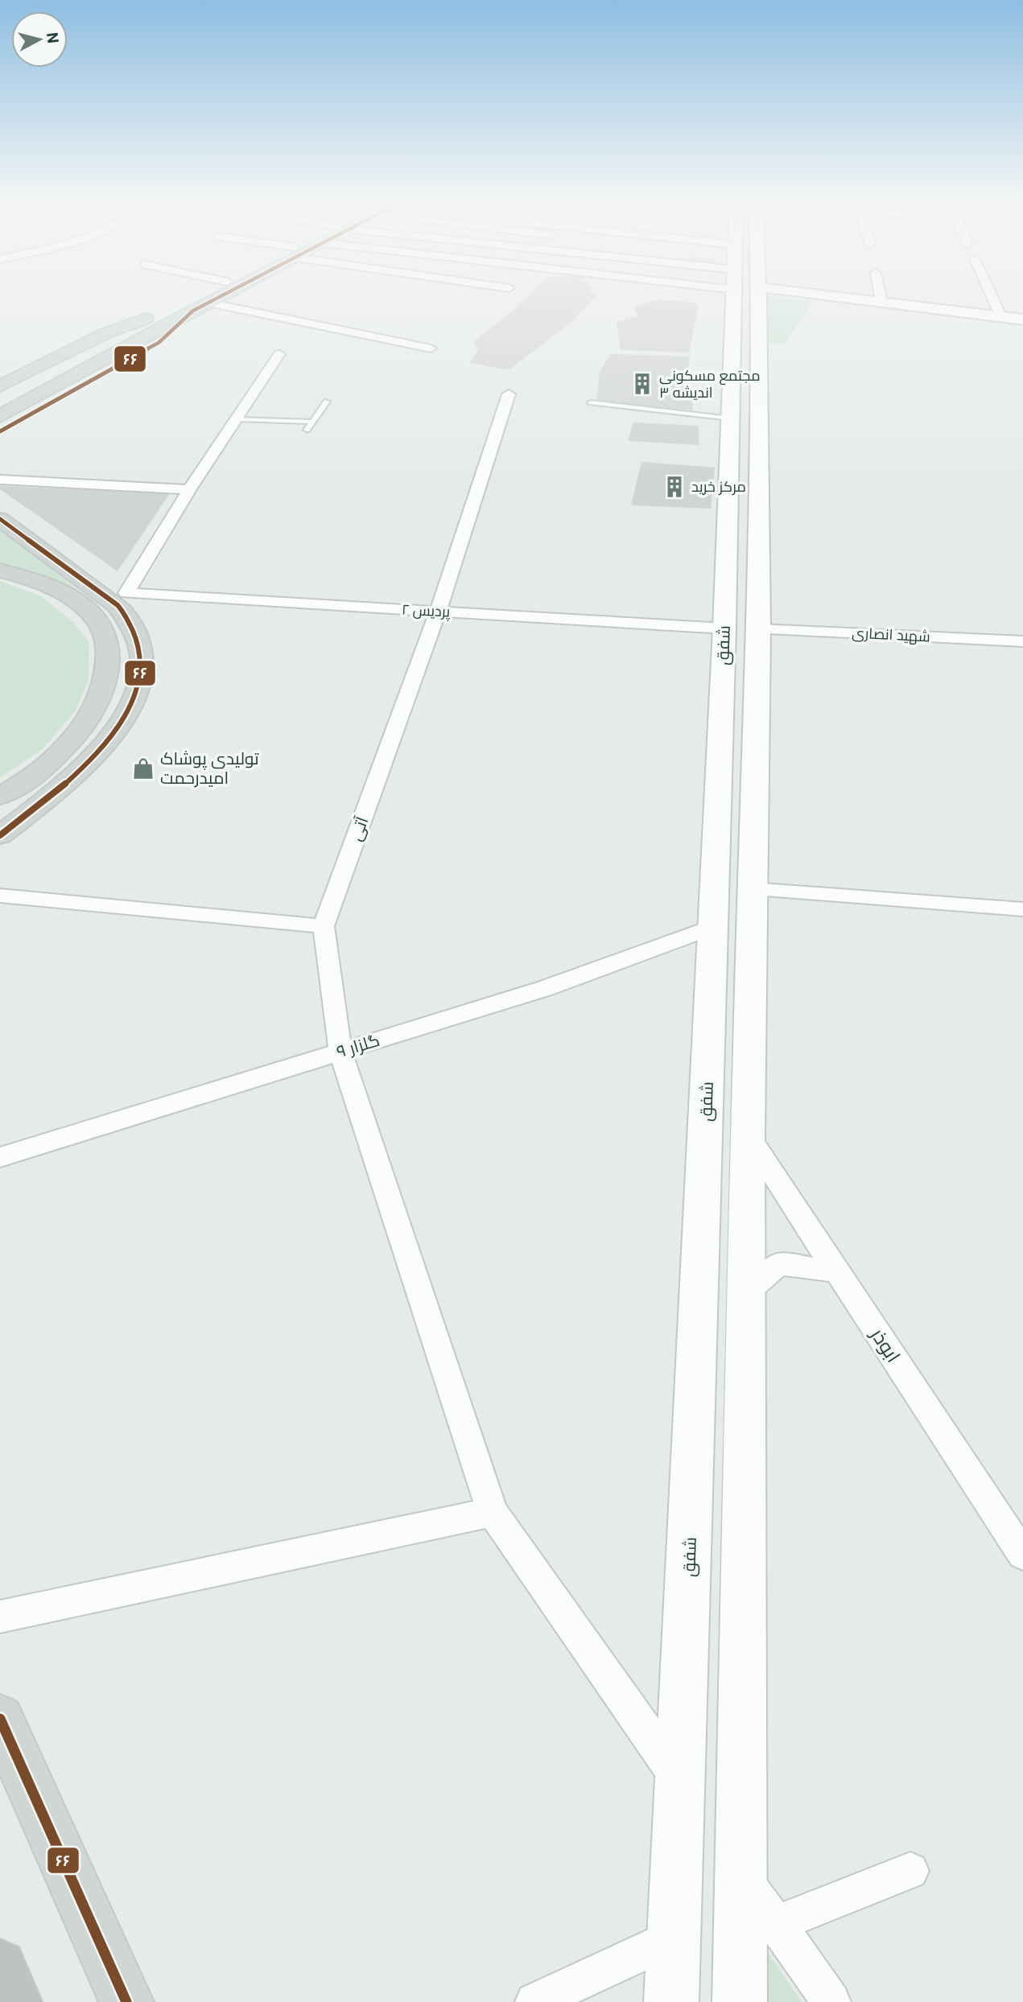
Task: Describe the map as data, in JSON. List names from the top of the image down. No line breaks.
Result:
{"streets":{"main road":["شفق"],"street":["پردیس ۲","شهید انصاری","آتی","گلزار ۹","ابوذر"]},"crossings":[["پردیس ۲","شفق"],["پردیس ۲","آتی"],["شهید انصاری","شفق"],["شفق","آتی"],["شفق","گلزار ۹"],["شفق","ابوذر"],["آتی","گلزار ۹"]],"places":{"building":["مجتمع مسکونی اندیشه ۳","مرکز خرید"],"shop":["تولیدی پوشاک امیدرحمت"]},"lines":["transit line ۶۶"],"north":"right"}
